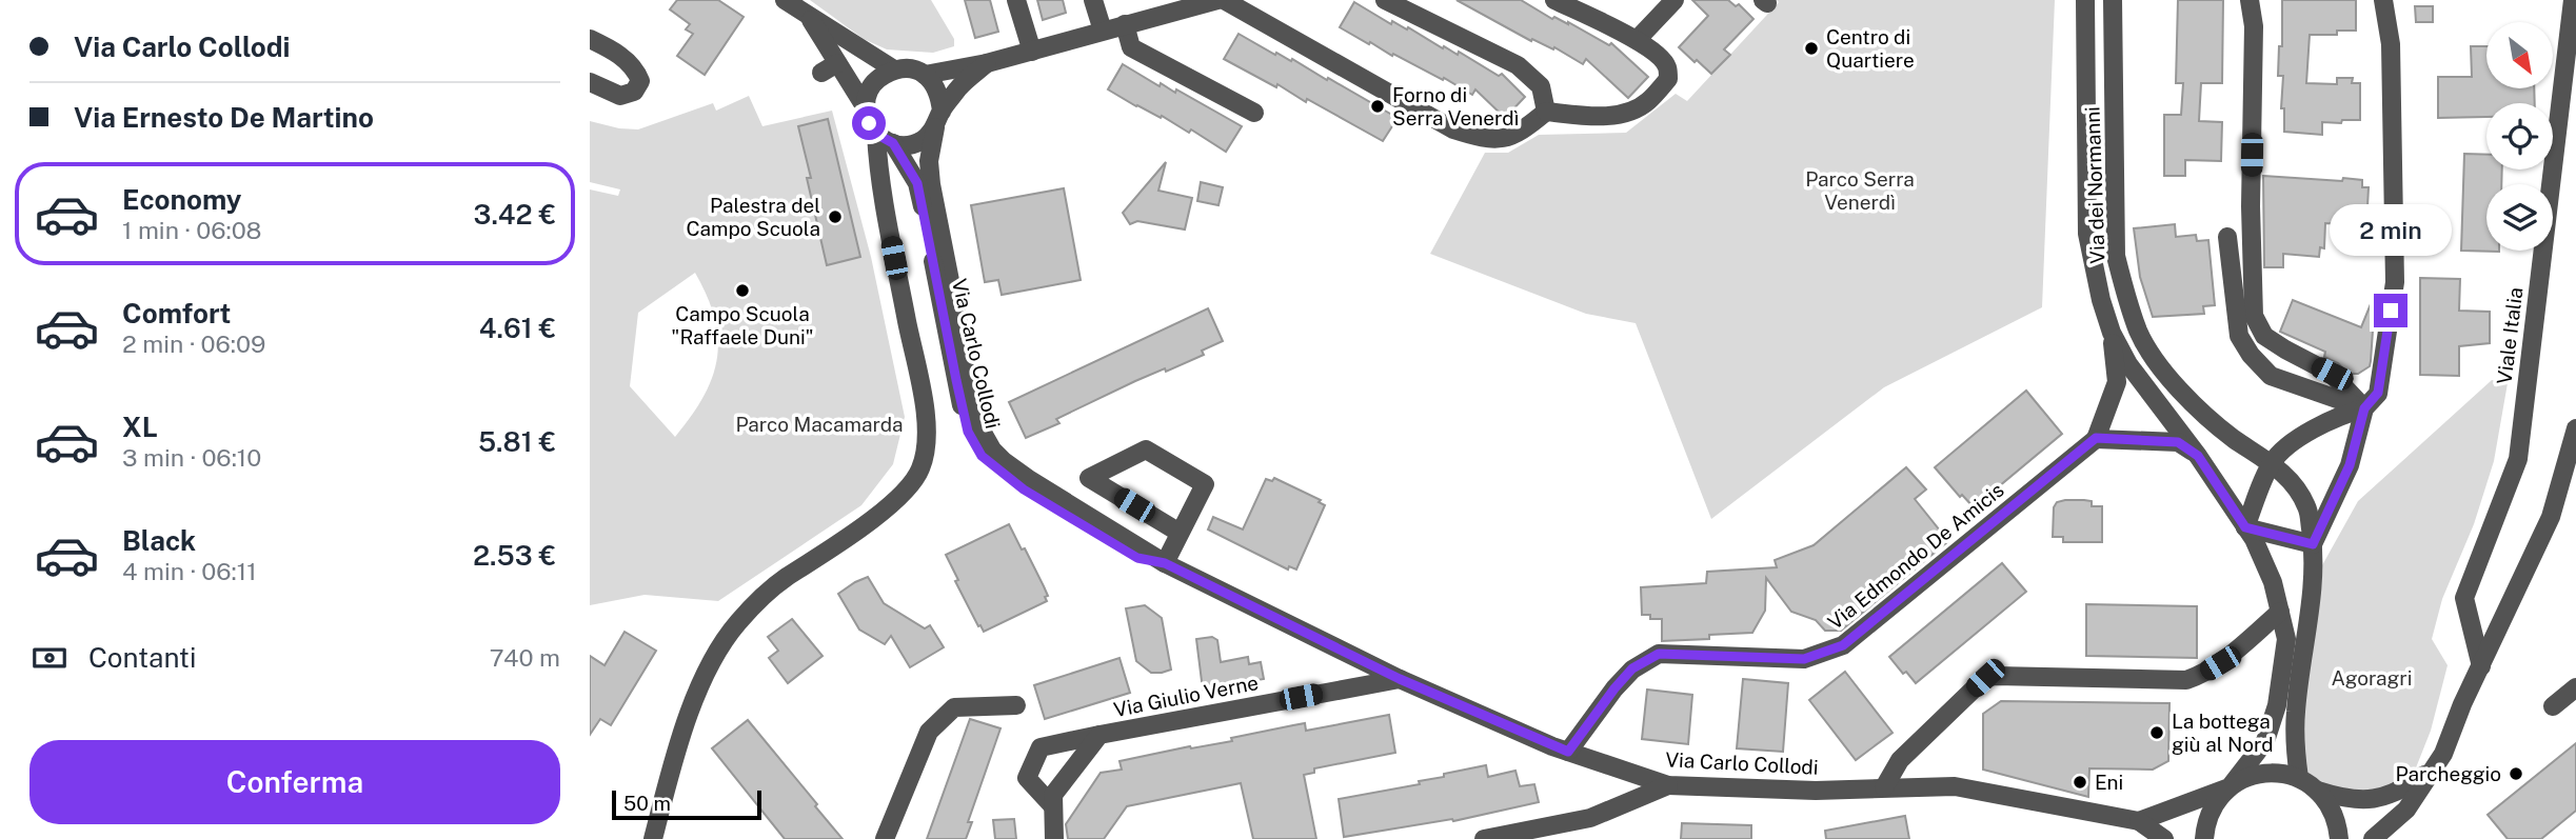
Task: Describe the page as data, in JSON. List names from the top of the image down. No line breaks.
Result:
{"streets":{"street":["Via dei Normanni","Viale Italia","Via Carlo Collodi","Via Edmondo De Amicis","Via Giulio Verne"]},"crossings":[["Via Carlo Collodi","Via Edmondo De Amicis"],["Via Carlo Collodi","Via Giulio Verne"]],"parks":["Parco Serra Venerdì","Parco Macamarda","Agoragri"],"places":["Centro di Quartiere","Forno di Serra Venerdì","Palestra del Campo Scuola","Campo Scuola \"Raffaele Duni\"","La bottega giù al Nord","Parcheggio","Eni"],"scale_bar":"50 m","north":"bottom right","page":{"banner":["Via Carlo Collodi","Via Ernesto De Martino"],"list":[{"name":"Economy","note":"1 min · 06:08","value":"3.42 €"},{"name":"Comfort","note":"2 min · 06:09","value":"4.61 €"},{"name":"XL","note":"3 min · 06:10","value":"5.81 €"},{"name":"Black","note":"4 min · 06:11","value":"2.53 €"}],"bubble":"2 min","pay":["Contanti","740 m"],"buttons":"Conferma","scale":"50 m"}}
